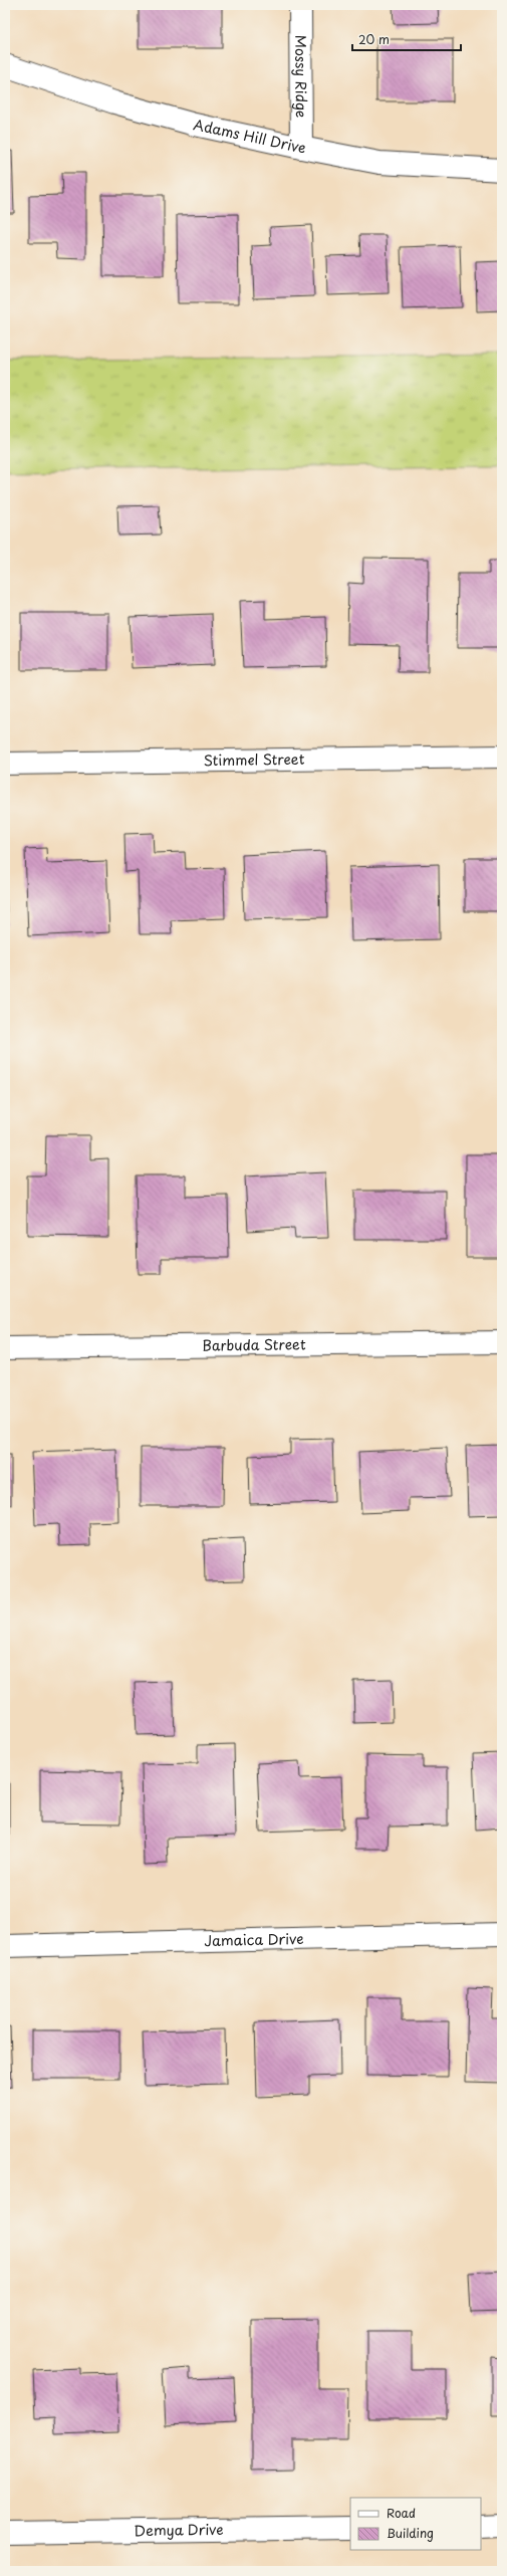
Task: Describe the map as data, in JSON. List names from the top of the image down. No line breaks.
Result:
{"streets":{"street":["Mossy Ridge","Adams Hill Drive","Stimmel Street","Barbuda Street","Jamaica Drive","Demya Drive"]},"crossings":[["Mossy Ridge","Adams Hill Drive"]],"legend":["Road","Building"],"scale_bar":"20 m"}
